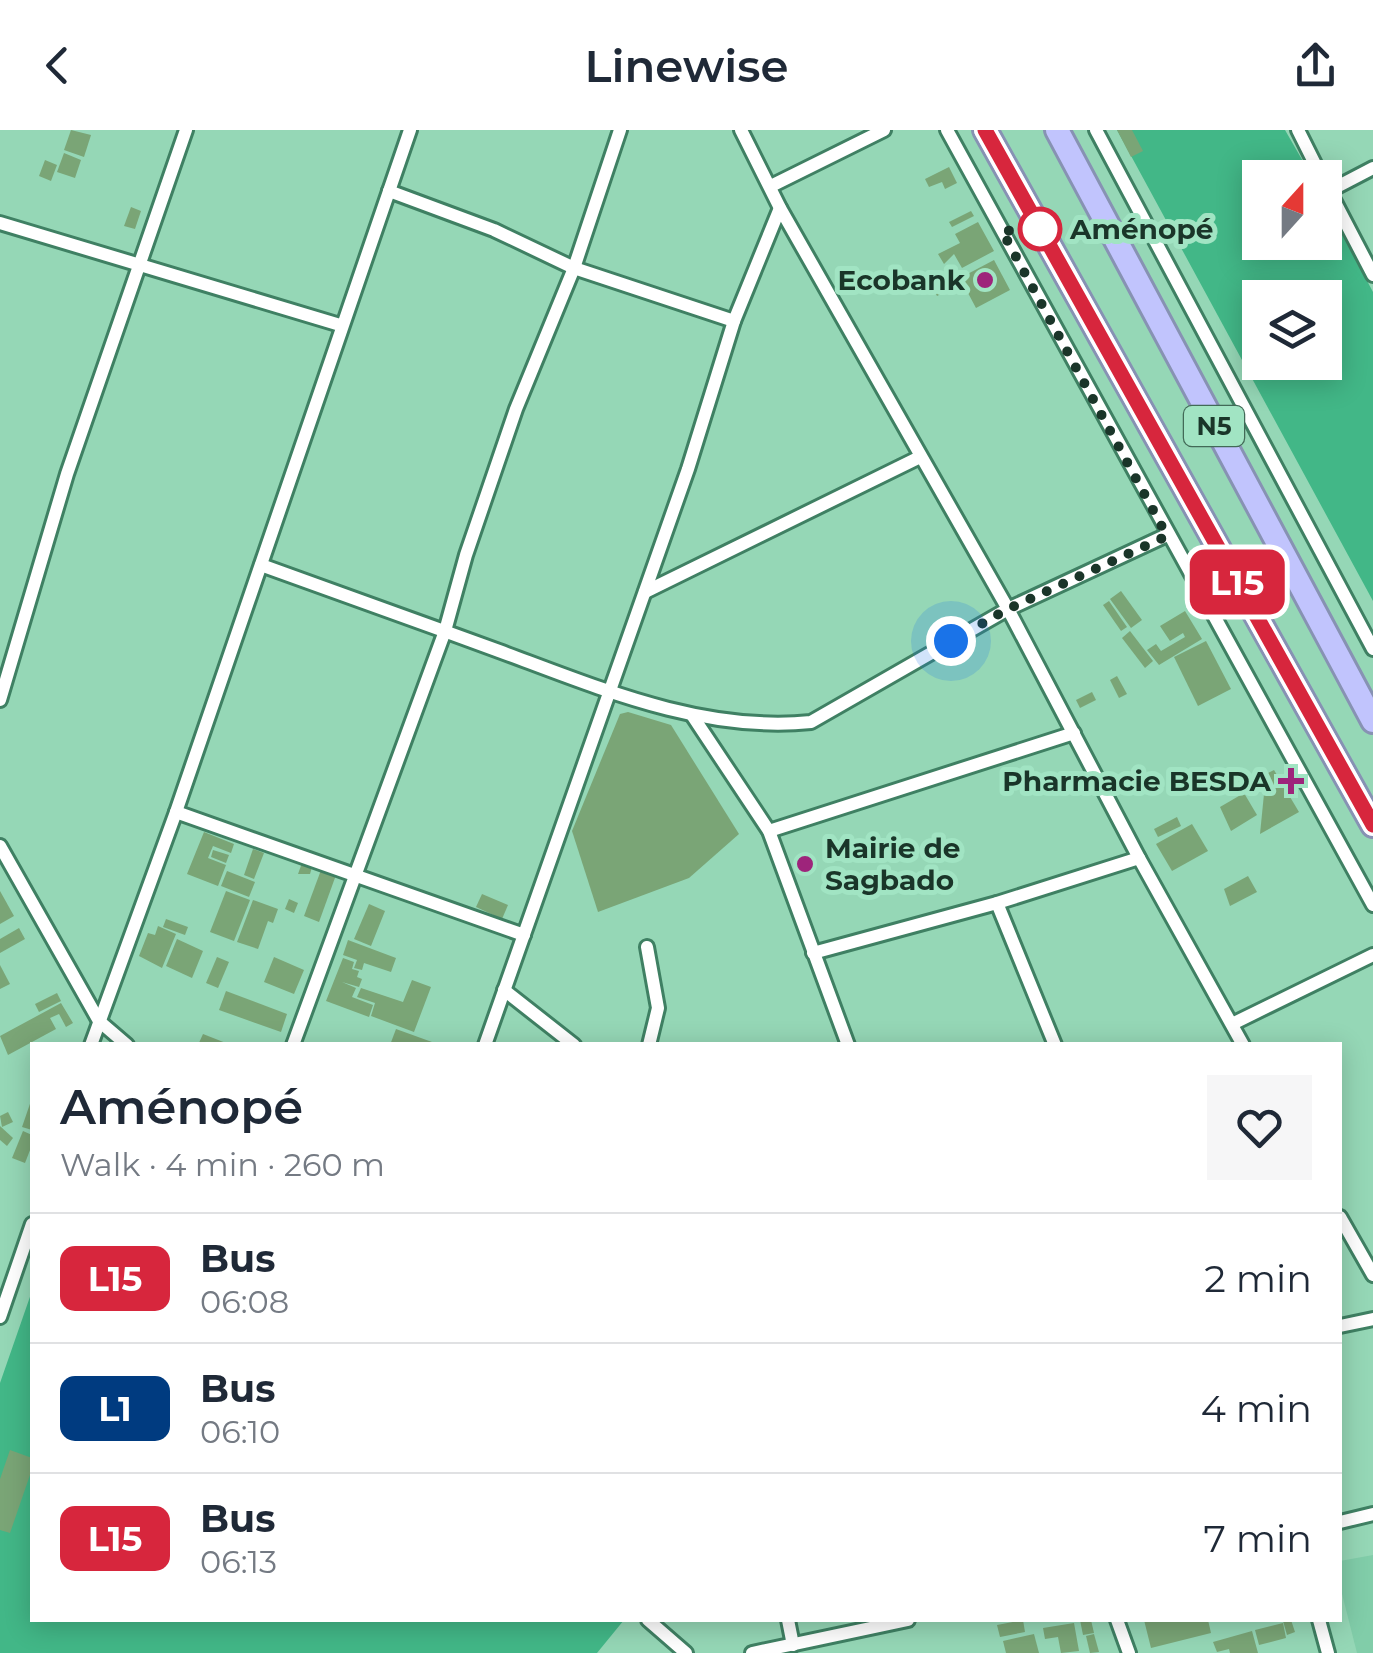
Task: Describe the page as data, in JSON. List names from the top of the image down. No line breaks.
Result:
{"streets":{"highway":["N5"]},"places":{"other":["Aménopé","Ecobank","Mairie de Sagbado"],"health":["Pharmacie BESDA"]},"lines":["bus line L15"],"north":"top","page":{"header":"Linewise","on_map":"L15","heading":["Aménopé","Walk · 4 min · 260 m"],"list":[{"mark":"L15","name":"Bus","note":"06:08","value":"2 min"},{"mark":"L1","name":"Bus","note":"06:10","value":"4 min"},{"mark":"L15","name":"Bus","note":"06:13","value":"7 min"}]}}
